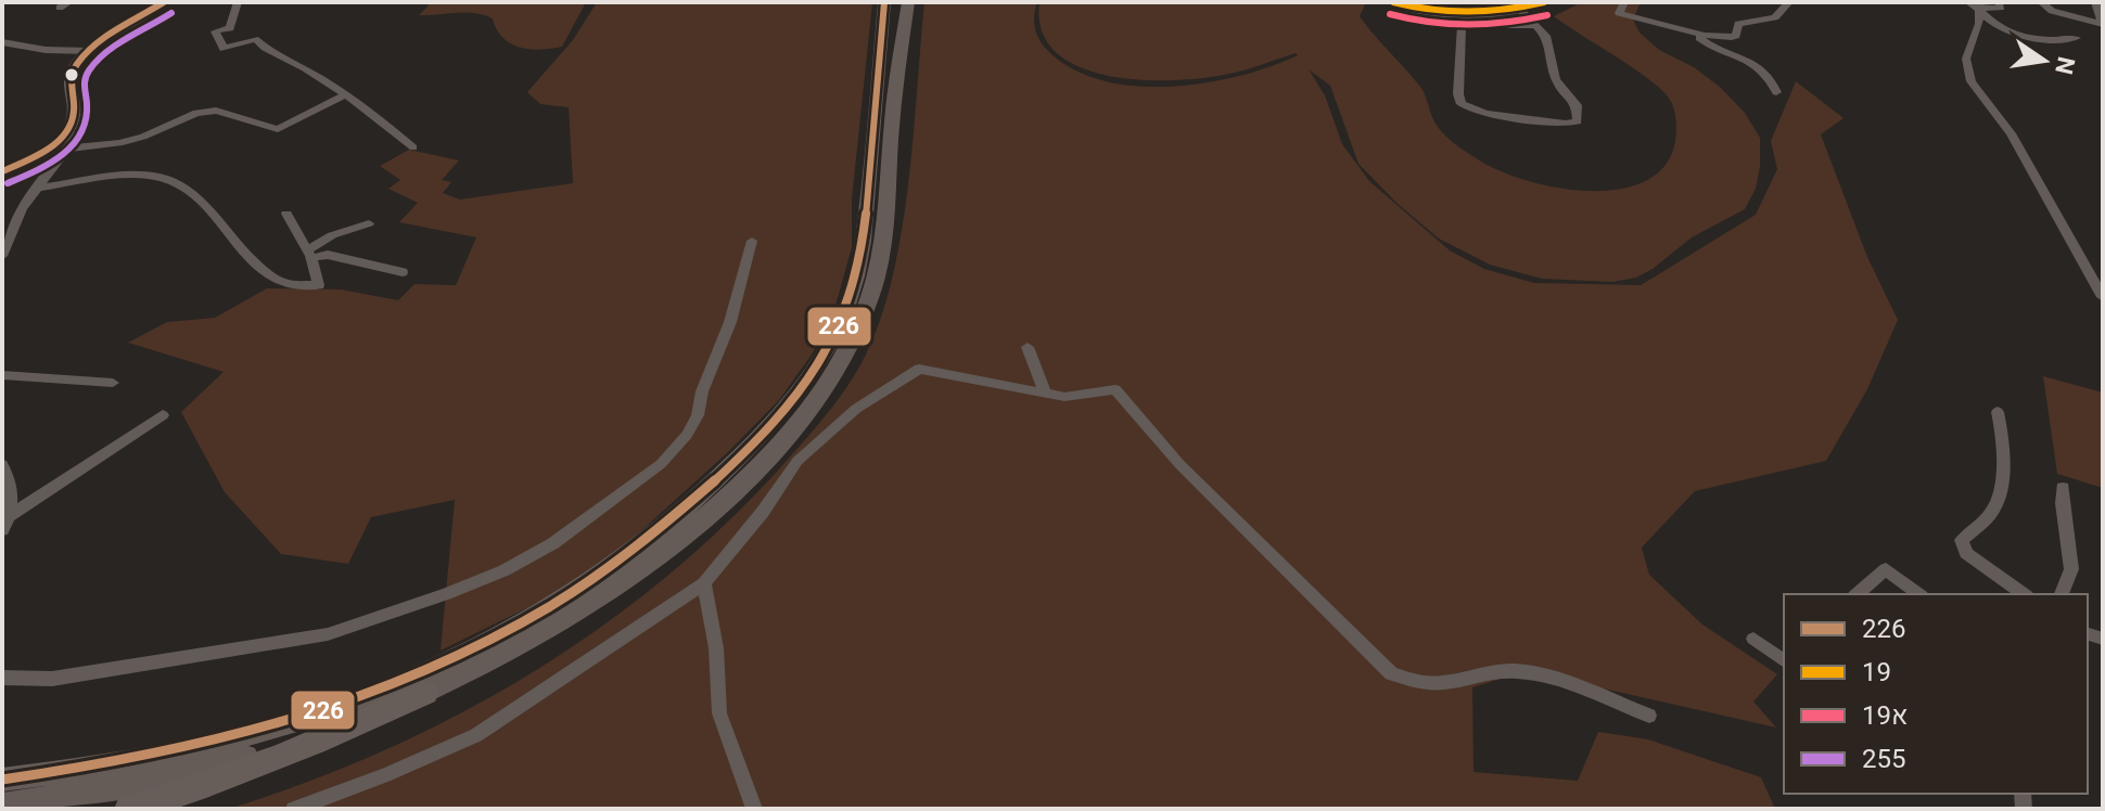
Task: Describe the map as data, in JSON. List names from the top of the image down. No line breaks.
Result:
{"lines":["transit line 226","transit line 19","transit line 255","transit line 19א"],"legend":["226","19","19א","255"],"north":"right"}
